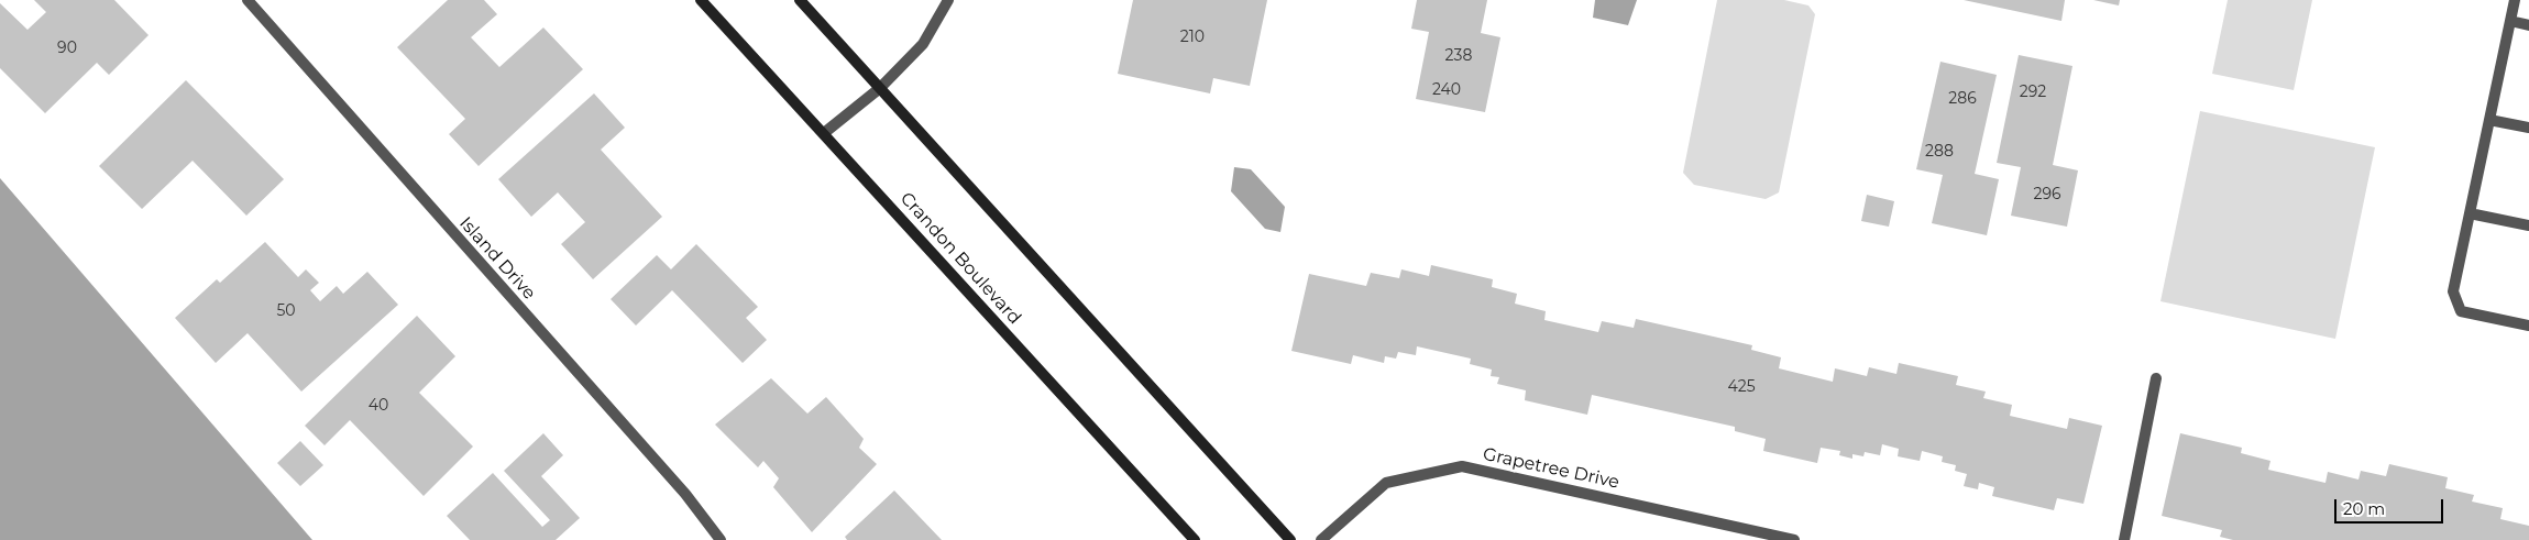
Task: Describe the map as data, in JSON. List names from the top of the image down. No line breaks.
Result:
{"streets":{"main road":["Crandon Boulevard"],"street":["Island Drive","Grapetree Drive"]},"house_numbers":["210","90","238","240","292","286","288","296","50","425","40"],"scale_bar":"20 m"}
